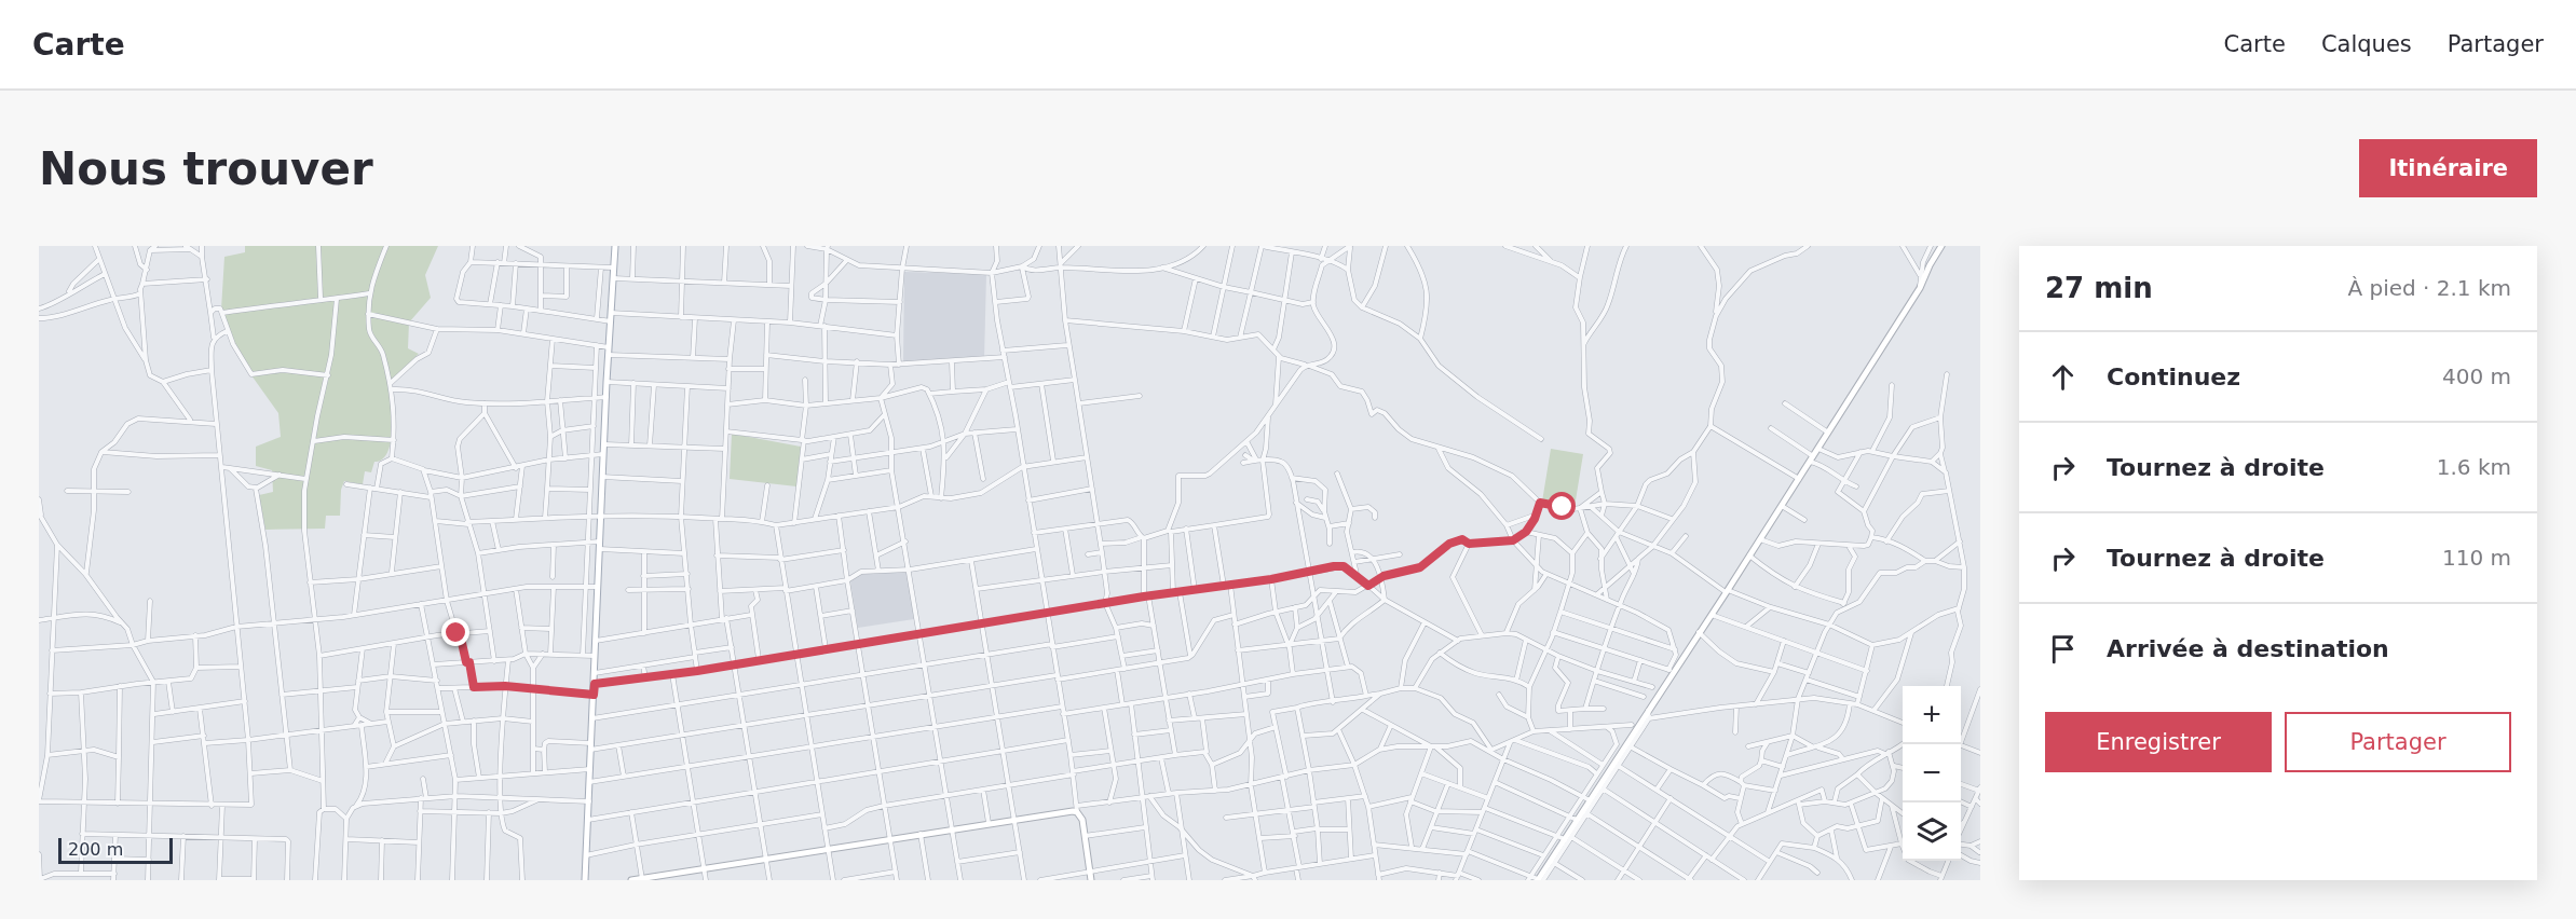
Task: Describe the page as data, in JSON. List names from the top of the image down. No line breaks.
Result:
{"scale_bar":"200 m","page":{"header":"Carte","nav":["Carte","Calques","Partager"],"buttons":["Itinéraire",["Enregistrer","Partager"]],"title":"Nous trouver","heading":["27 min","À pied · 2.1 km"],"list":[["Continuez","400 m"],["Tournez à droite","1.6 km"],["Tournez à droite","110 m"],"Arrivée à destination"],"map_buttons":["+","−"],"scale":"200 m"}}
